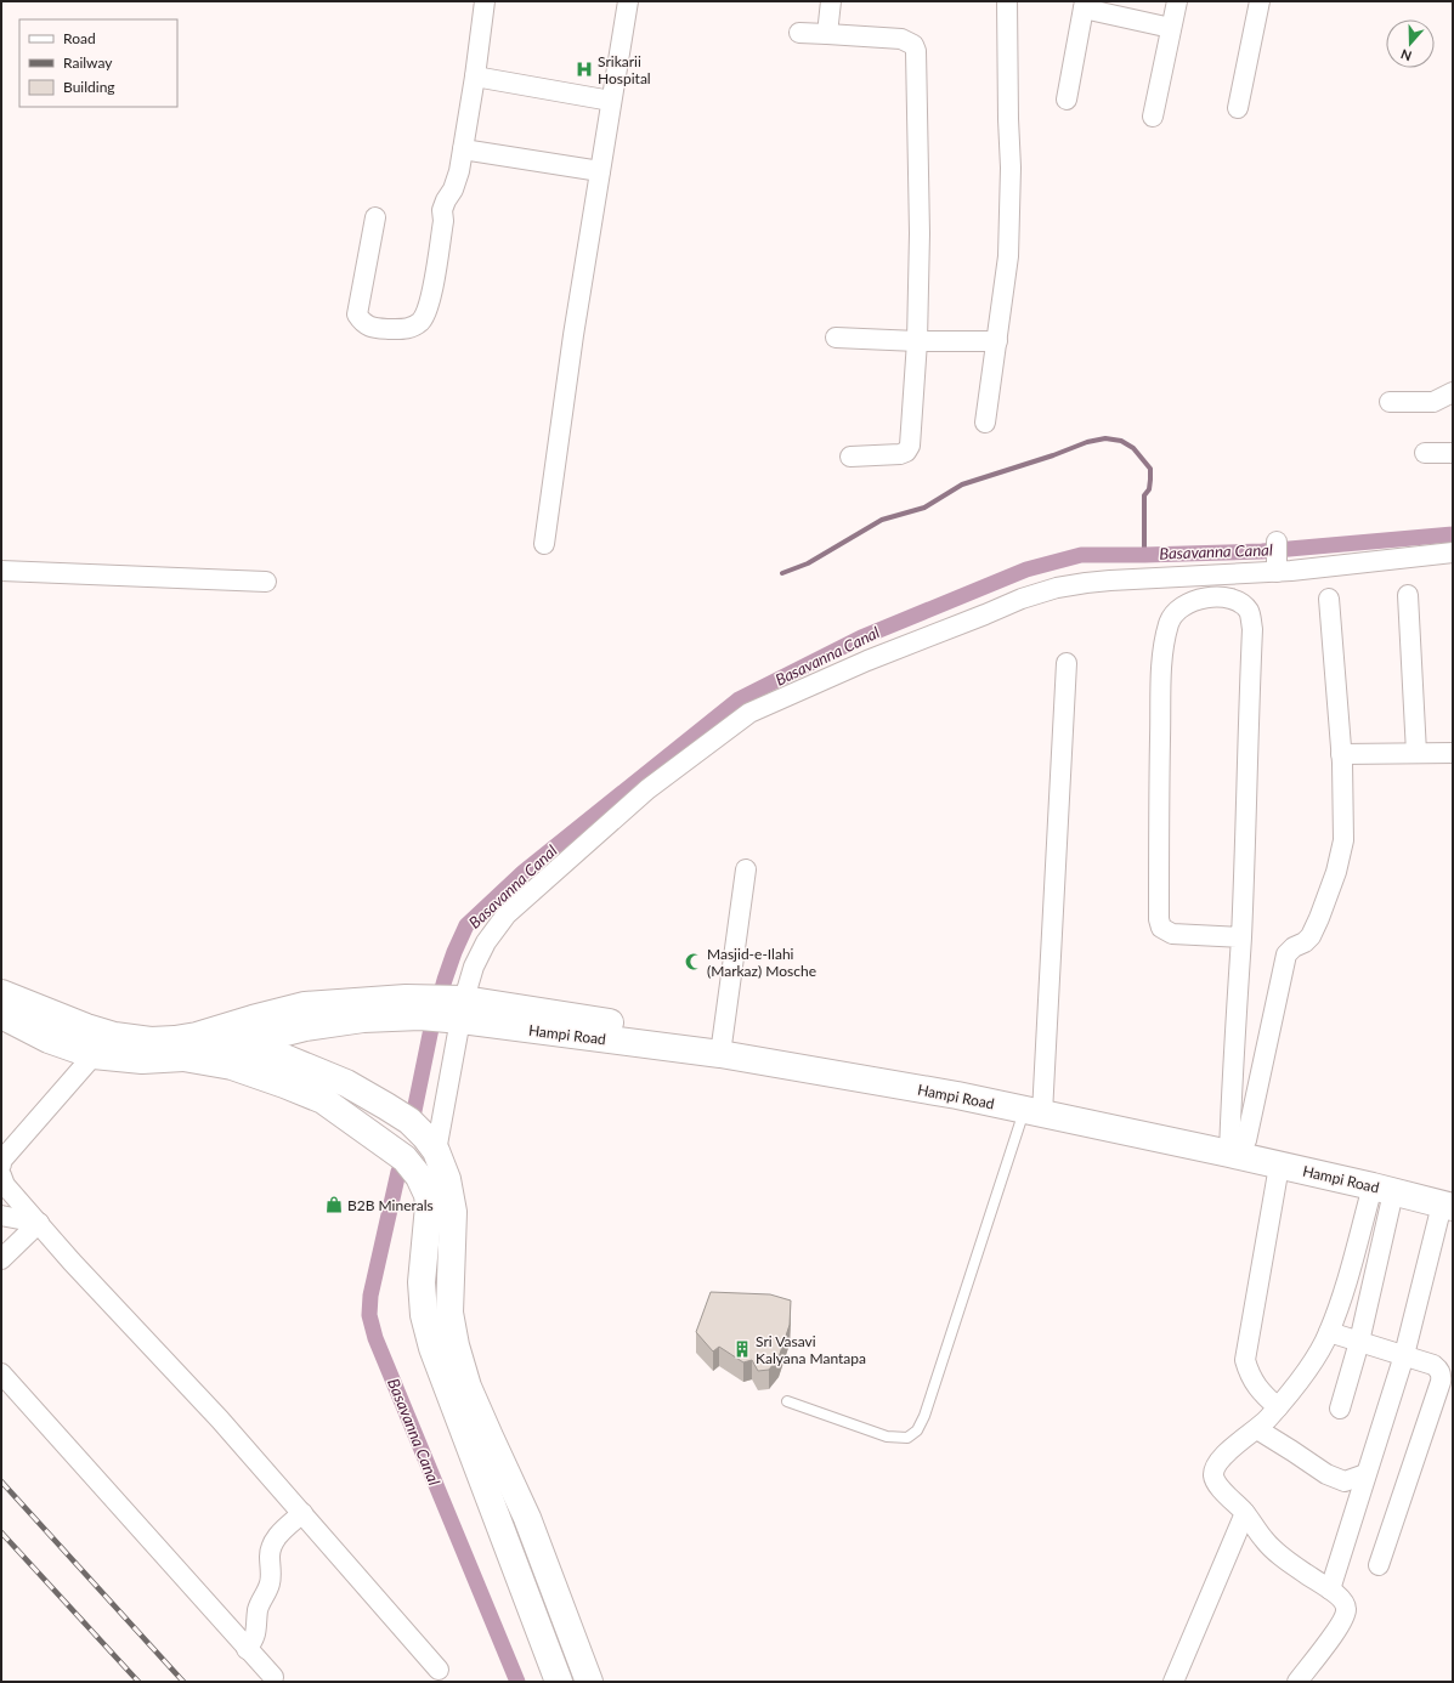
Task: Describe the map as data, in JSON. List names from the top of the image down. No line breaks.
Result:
{"streets":{"main road":["Hampi Road"]},"water":["Basavanna Canal"],"places":{"hospital":["Srikarii Hospital"],"mosque":["Masjid-e-Ilahi (Markaz) Mosche"],"shop":["B2B Minerals"],"building":["Sri Vasavi Kalyana Mantapa"]},"legend":["Road","Railway","Building"],"north":"bottom"}
